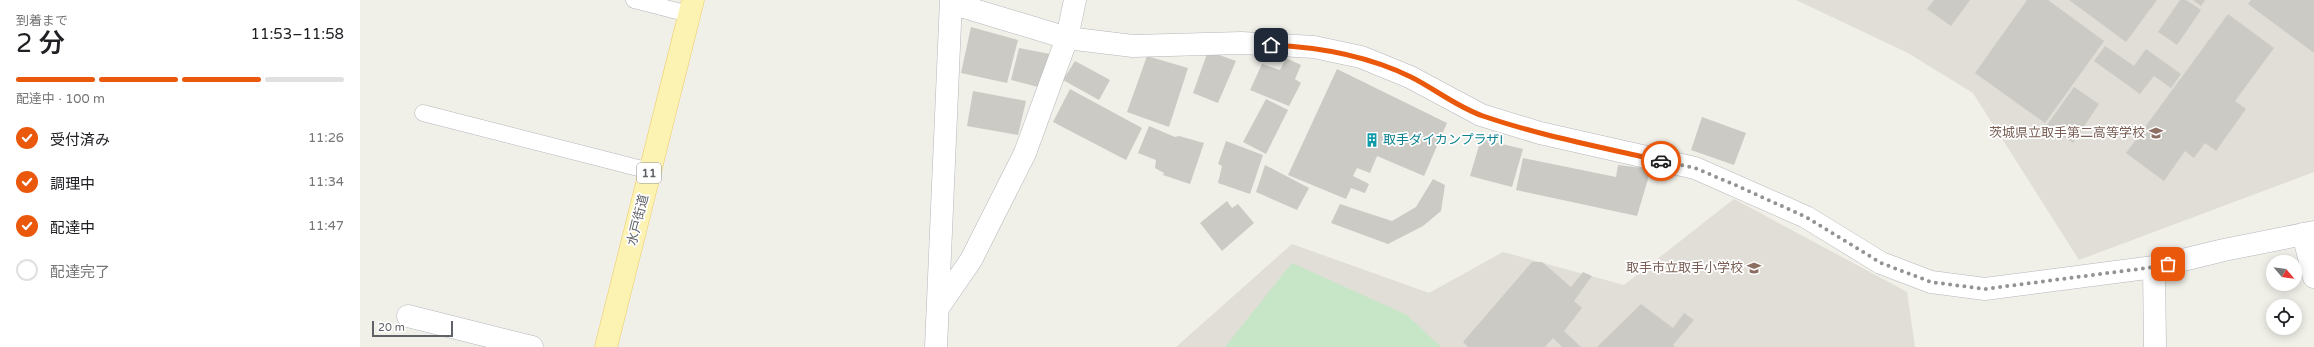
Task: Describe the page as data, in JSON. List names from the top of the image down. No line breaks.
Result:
{"streets":{"main road":["11","水戸街道"]},"places":{"school or university":["茨城県立取手第二高等学校","取手市立取手小学校"],"building":["取手ダイカンプラザI"]},"scale_bar":"20 m","north":"bottom right","page":{"heading":["2 分","到着まで","11:53–11:58"],"bar":"配達中 · 100 m","list":[["受付済み","11:26"],["調理中","11:34"],["配達中","11:47"],"配達完了"],"scale":"20 m"}}
